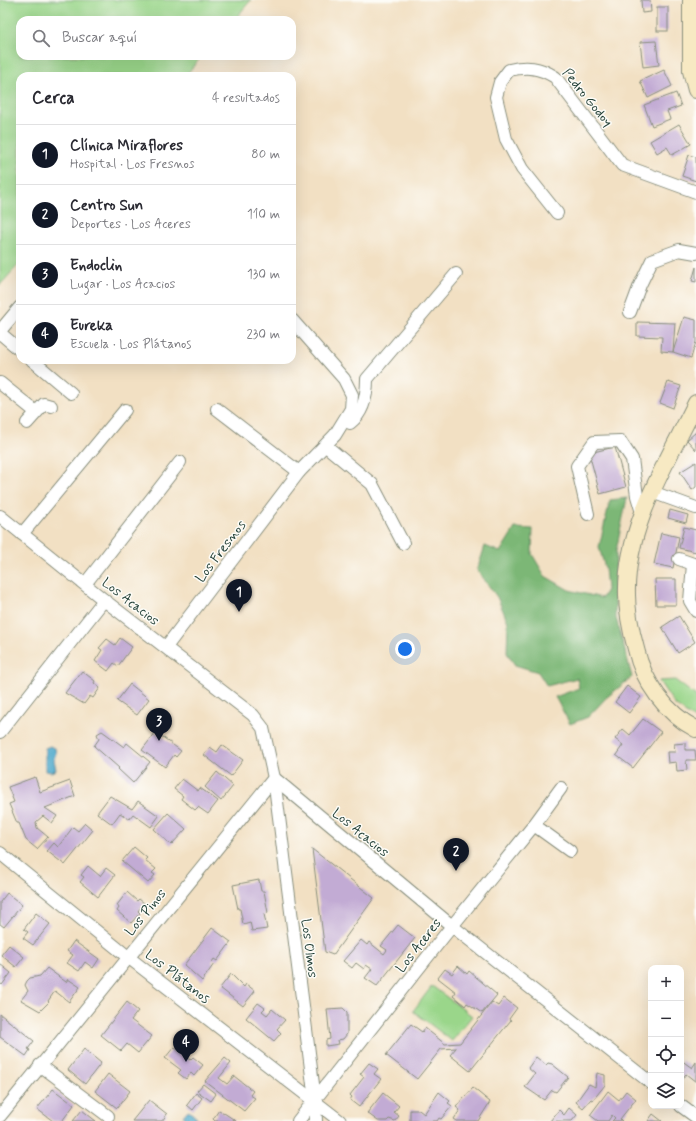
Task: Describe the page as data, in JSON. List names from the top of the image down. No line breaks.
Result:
{"streets":{"street":["Pedro Godoy","Los Fresnos","Los Acacios","Los Pinos","Los Aceres","Los Olmos","Los Plátanos"]},"crossings":[["Los Fresnos","Los Acacios"],["Los Acacios","Los Pinos"],["Los Acacios","Los Aceres"],["Los Acacios","Los Olmos"],["Los Pinos","Los Olmos"],["Los Pinos","Los Plátanos"],["Los Aceres","Los Olmos"],["Los Aceres","Los Plátanos"],["Los Olmos","Los Plátanos"]],"page":{"search":"Buscar aquí","heading":["Cerca","4 resultados"],"list":[{"mark":"1","name":"Clínica Miraflores","note":"Hospital · Los Fresnos","value":"80 m"},{"mark":"2","name":"Centro Sun","note":"Deportes · Los Aceres","value":"110 m"},{"mark":"3","name":"Endoclin","note":"Lugar · Los Acacios","value":"130 m"},{"mark":"4","name":"Eureka","note":"Escuela · Los Plátanos","value":"230 m"}],"pins":["1","3","2","4"],"map_buttons":["+","−"]}}
